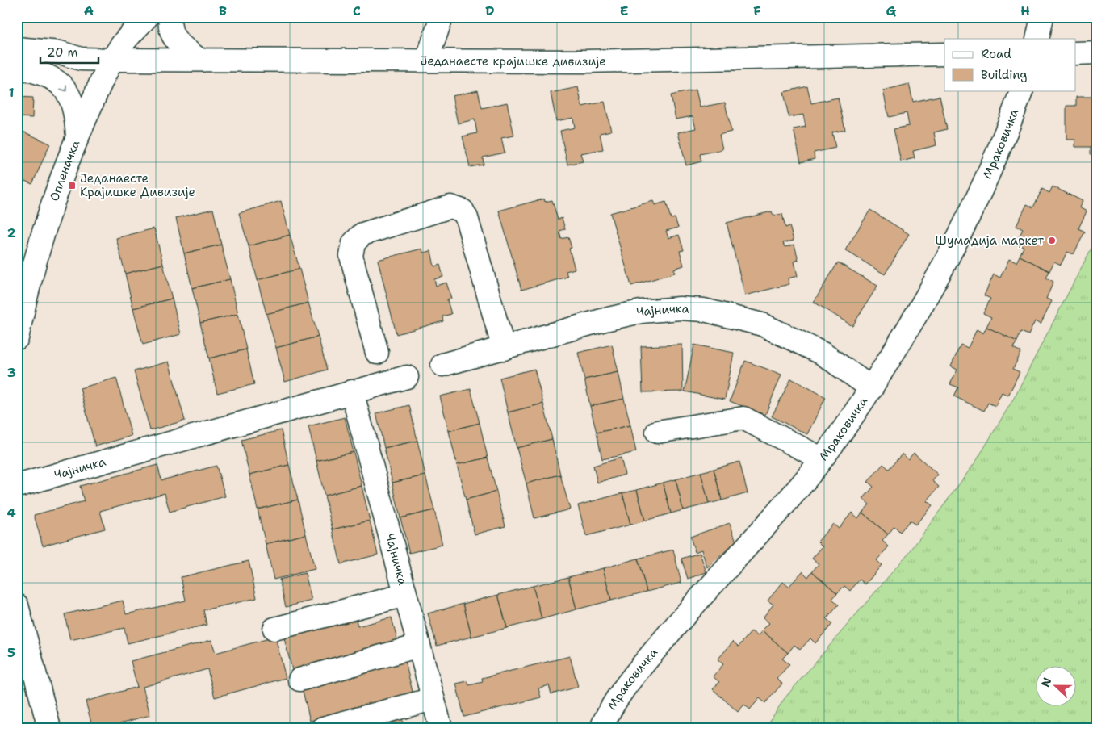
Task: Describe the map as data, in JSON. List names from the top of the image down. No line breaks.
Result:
{"streets":{"street":["Једанаесте крајишке дивизије","Мраковичка","Опленачка","Чајничка"]},"crossings":[["Једанаесте крајишке дивизије","Опленачка"],["Мраковичка","Чајничка"]],"places":{"transit":["Једанаесте Крајишке Дивизије"],"other":["Шумадија маркет"]},"legend":["Road","Building"],"scale_bar":"20 m","north":"left","grid":{"columns":["A","B","C","D","E","F","G","H"],"rows":["1","2","3","4","5"]}}
